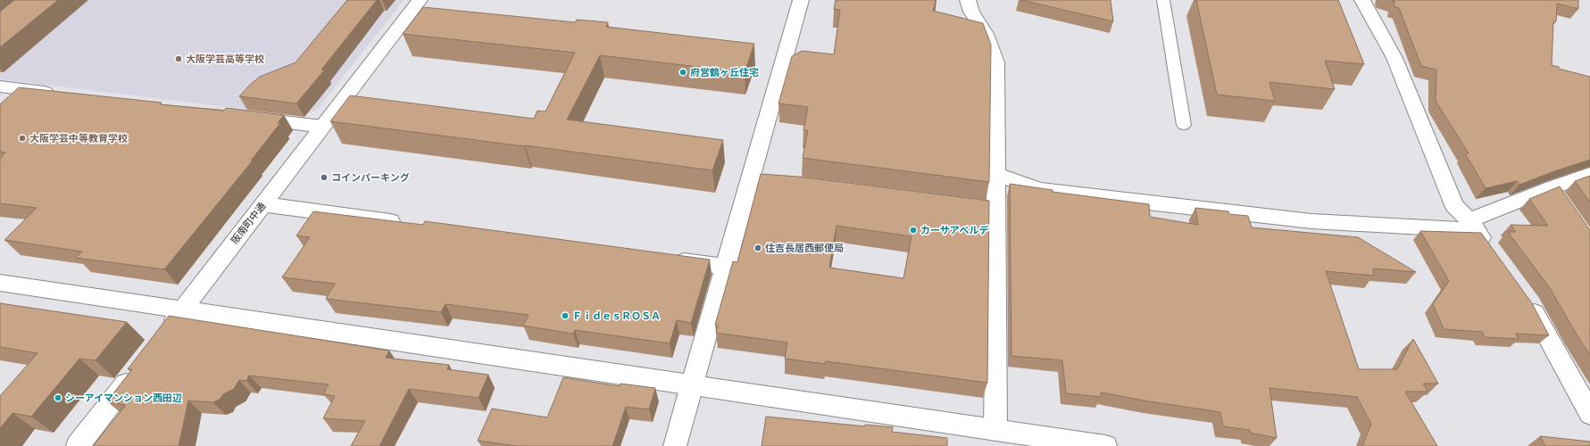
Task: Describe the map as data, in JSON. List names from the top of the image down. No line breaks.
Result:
{"streets":{"street":["阪南町中通"]},"places":["大阪学芸高等学校","府営鶴ヶ丘住宅","大阪学芸中等教育学校","コインパーキング","カーサアベルデ","住吉長居西郵便局","ＦｉｄｅｓＲＯＳＡ","シーアイマンション西田辺"]}
